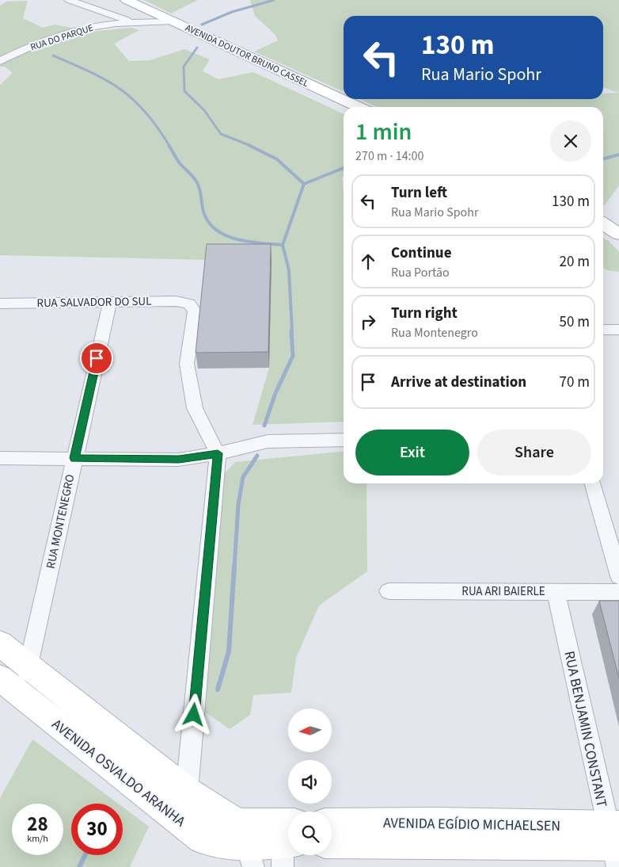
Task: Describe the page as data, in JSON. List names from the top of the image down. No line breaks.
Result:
{"streets":{"main road":["AVENIDA DOUTOR BRUNO CASSEL","AVENIDA OSVALDO ARANHA","AVENIDA EGÍDIO MICHAELSEN"],"street":["RUA DO PARQUE","RUA SALVADOR DO SUL","RUA MONTENEGRO","RUA ARI BAIERLE","RUA BENJAMIN CONSTANT"]},"crossings":[["RUA DO PARQUE","AVENIDA DOUTOR BRUNO CASSEL"],["RUA SALVADOR DO SUL","RUA MONTENEGRO"],["RUA MONTENEGRO","AVENIDA OSVALDO ARANHA"],["RUA ARI BAIERLE","RUA BENJAMIN CONSTANT"],["RUA BENJAMIN CONSTANT","AVENIDA EGÍDIO MICHAELSEN"]],"north":"left","page":{"turn":["130 m","Rua Mario Spohr"],"heading":["1 min","270 m · 14:00"],"list":[{"name":"Turn left","note":"Rua Mario Spohr","value":"130 m"},{"name":"Continue","note":"Rua Portão","value":"20 m"},{"name":"Turn right","note":"Rua Montenegro","value":"50 m"},{"name":"Arrive at destination","value":"70 m"}],"buttons":["Exit","Share"],"speed":"28 km/h","limit":"30"}}
